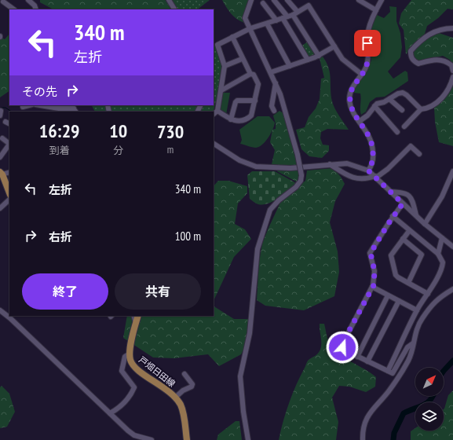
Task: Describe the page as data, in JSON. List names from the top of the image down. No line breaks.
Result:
{"streets":{"main road":["戸畑日田線"]},"north":"top right","page":{"turn":["340 m","左折"],"then":"その先","eta":["16:29","到着","10","分","730","m"],"list":[{"name":"左折","value":"340 m"},{"name":"右折","value":"100 m"}],"buttons":["終了","共有"]}}
